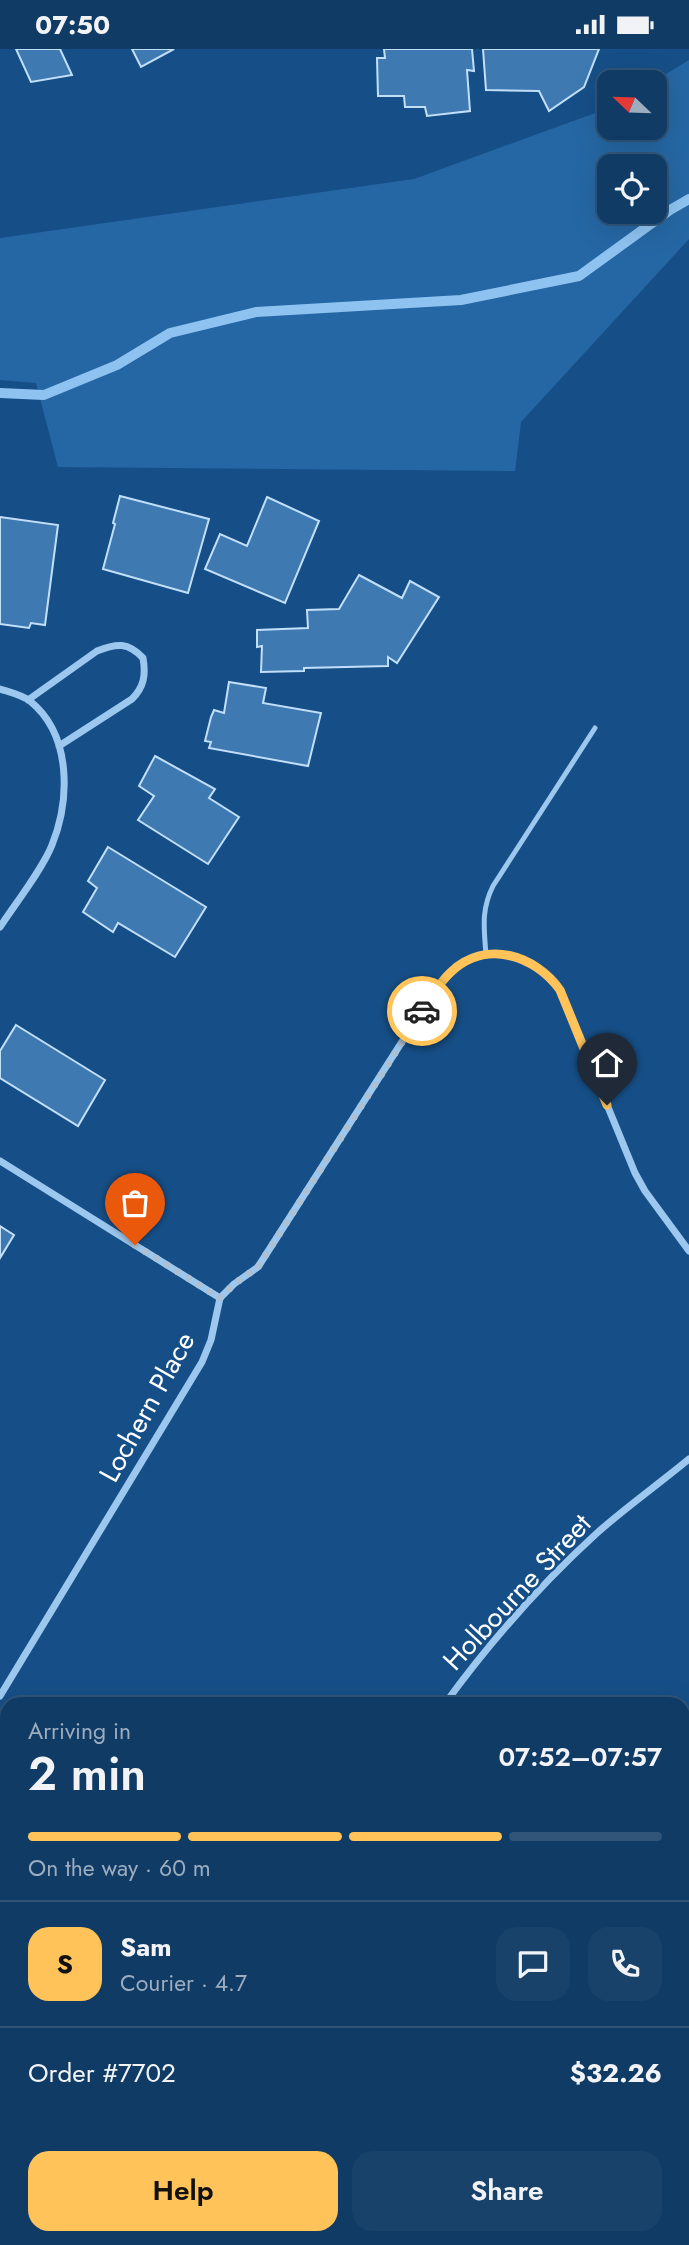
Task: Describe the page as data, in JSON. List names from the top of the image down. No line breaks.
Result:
{"streets":{"street":["Lochern Place","Holbourne Street"]},"north":"top left","page":{"status":"07:50","heading":["2 min","Arriving in","07:52–07:57"],"panel":["Sam","Courier · 4.7","Order #7702","$32.26"],"bar":"On the way · 60 m","round":"S","buttons":["Help","Share"]}}
